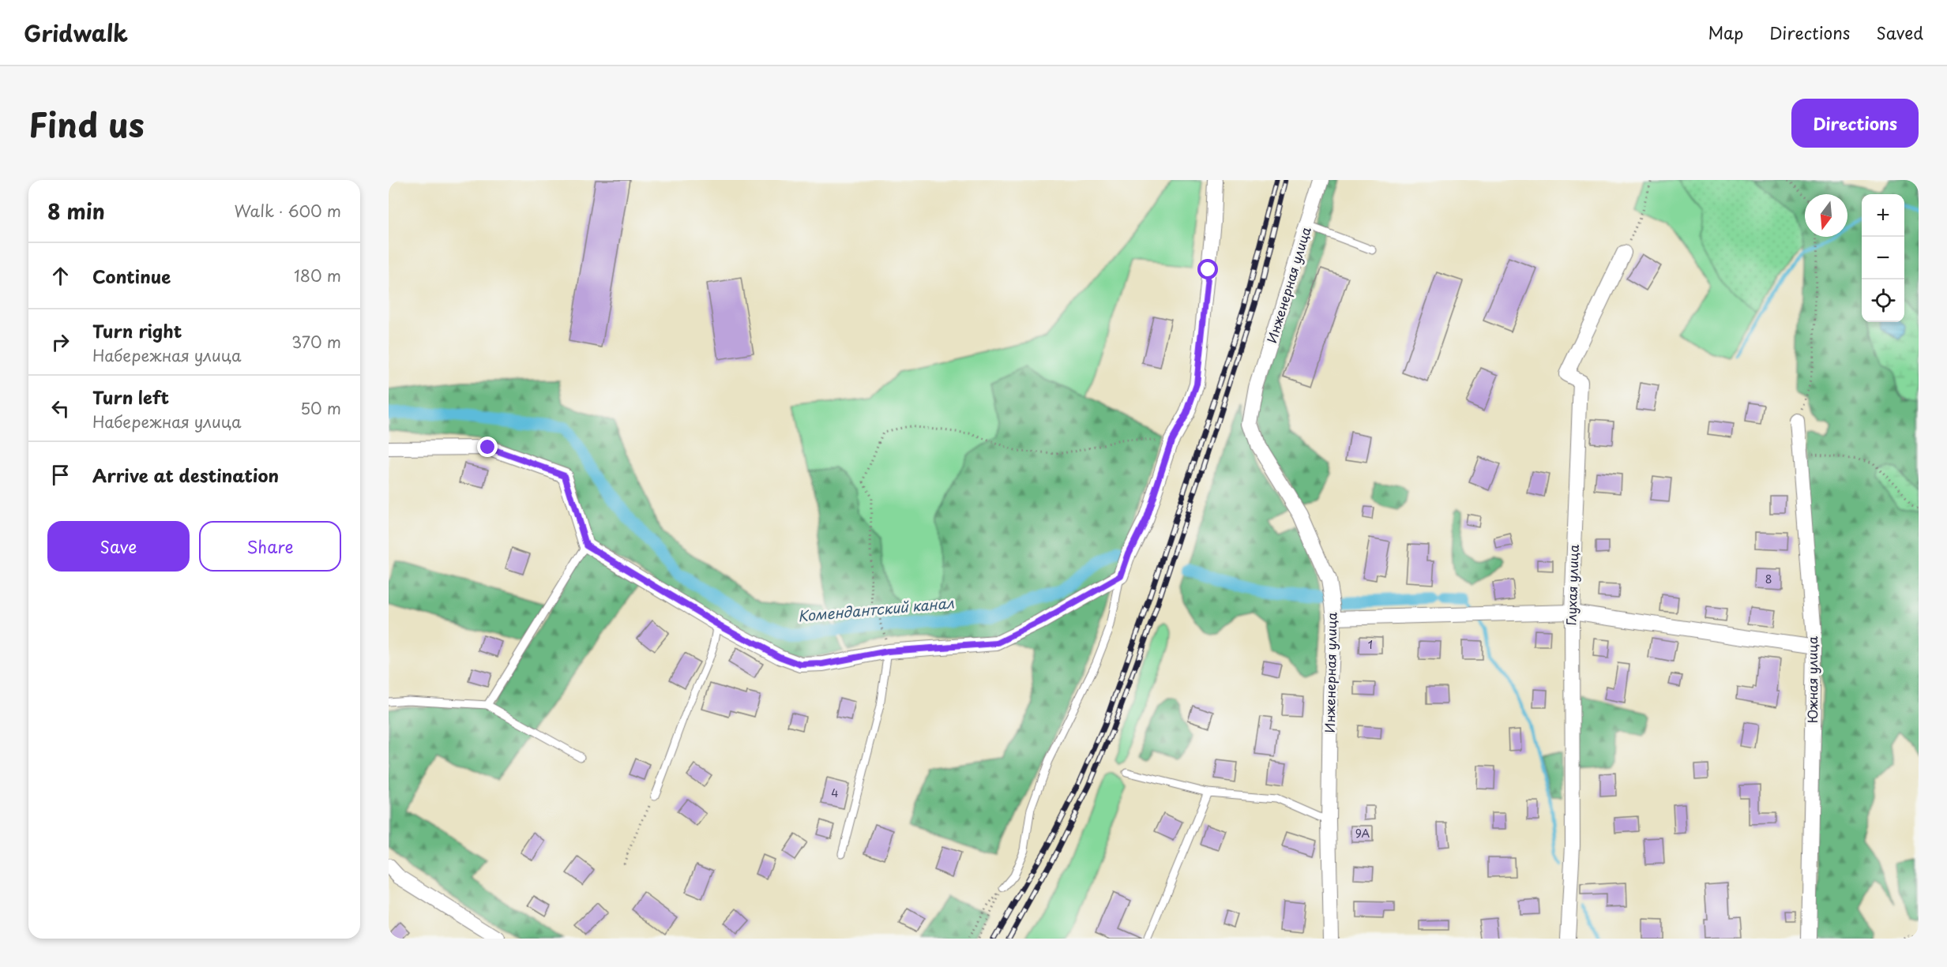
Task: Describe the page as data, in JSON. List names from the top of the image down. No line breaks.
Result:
{"streets":{"street":["Инженерная улица","Глухая улица","Южная улица"]},"water":["Комендантский канал"],"house_numbers":["8","1","4","9А"],"north":"bottom","page":{"header":"Gridwalk","nav":["Map","Directions","Saved"],"title":"Find us","buttons":["Directions",["Save","Share"]],"heading":["8 min","Walk · 600 m"],"map_buttons":["+","−"],"list":[["Continue","180 m"],["Turn right","Набережная улица","370 m"],["Turn left","Набережная улица","50 m"],"Arrive at destination"]}}
